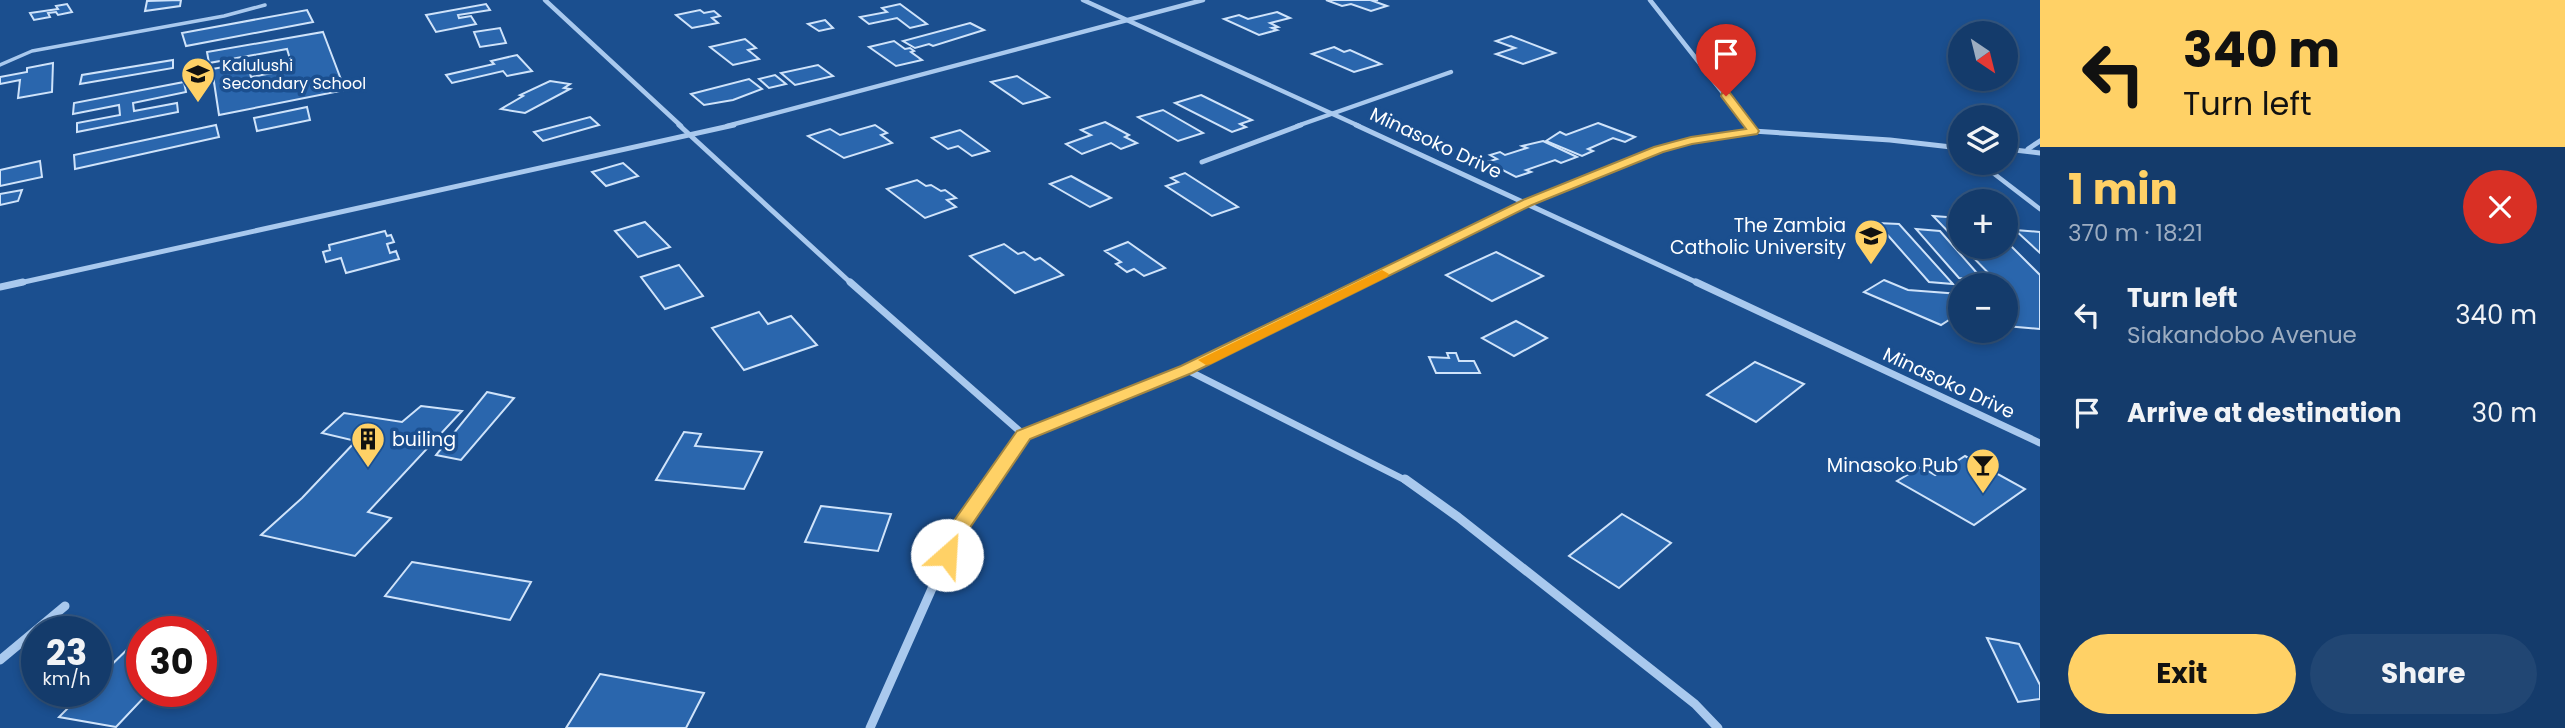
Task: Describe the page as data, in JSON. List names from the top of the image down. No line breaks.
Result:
{"streets":{"street":["Minasoko Drive"]},"places":{"school or university":["Kalulushi Secondary School","The Zambia Catholic University"],"building":["builing"],"bar":["Minasoko Pub"]},"north":"bottom right","page":{"turn":["340 m","Turn left"],"map_buttons":["+","−"],"heading":["1 min","370 m · 18:21"],"list":[{"name":"Turn left","note":"Siakandobo Avenue","value":"340 m"},{"name":"Arrive at destination","value":"30 m"}],"speed":"23 km/h","limit":"30","buttons":["Exit","Share"]}}
